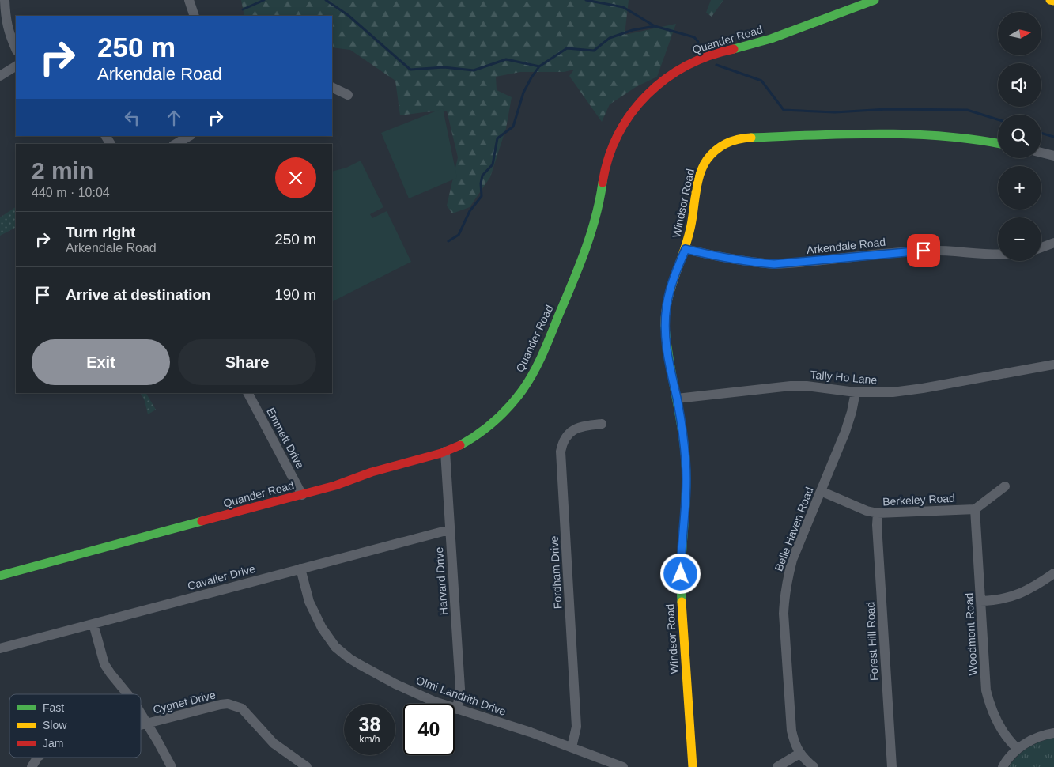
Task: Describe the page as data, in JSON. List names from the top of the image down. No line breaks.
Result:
{"streets":{"street":["Quander Road","Windsor Road","Arkendale Road","Tally Ho Lane","Emmett Drive","Berkeley Road","Belle Haven Road","Fordham Drive","Cavalier Drive","Harvard Drive","Woodmont Road","Forest Hill Road","Olmi Landrith Drive","Cygnet Drive"]},"crossings":[["Quander Road","Emmett Drive"],["Quander Road","Harvard Drive"],["Windsor Road","Arkendale Road"],["Windsor Road","Tally Ho Lane"],["Tally Ho Lane","Belle Haven Road"],["Berkeley Road","Belle Haven Road"],["Berkeley Road","Woodmont Road"],["Berkeley Road","Forest Hill Road"],["Fordham Drive","Olmi Landrith Drive"],["Cavalier Drive","Harvard Drive"],["Cavalier Drive","Olmi Landrith Drive"],["Harvard Drive","Olmi Landrith Drive"]],"legend":["Fast","Slow","Jam"],"north":"right","page":{"map_buttons":["+","−"],"turn":["250 m","Arkendale Road"],"heading":["2 min","440 m · 10:04"],"list":[{"name":"Turn right","note":"Arkendale Road","value":"250 m"},{"name":"Arrive at destination","value":"190 m"}],"buttons":["Exit","Share"],"speed":"38 km/h","limit":"40"}}
